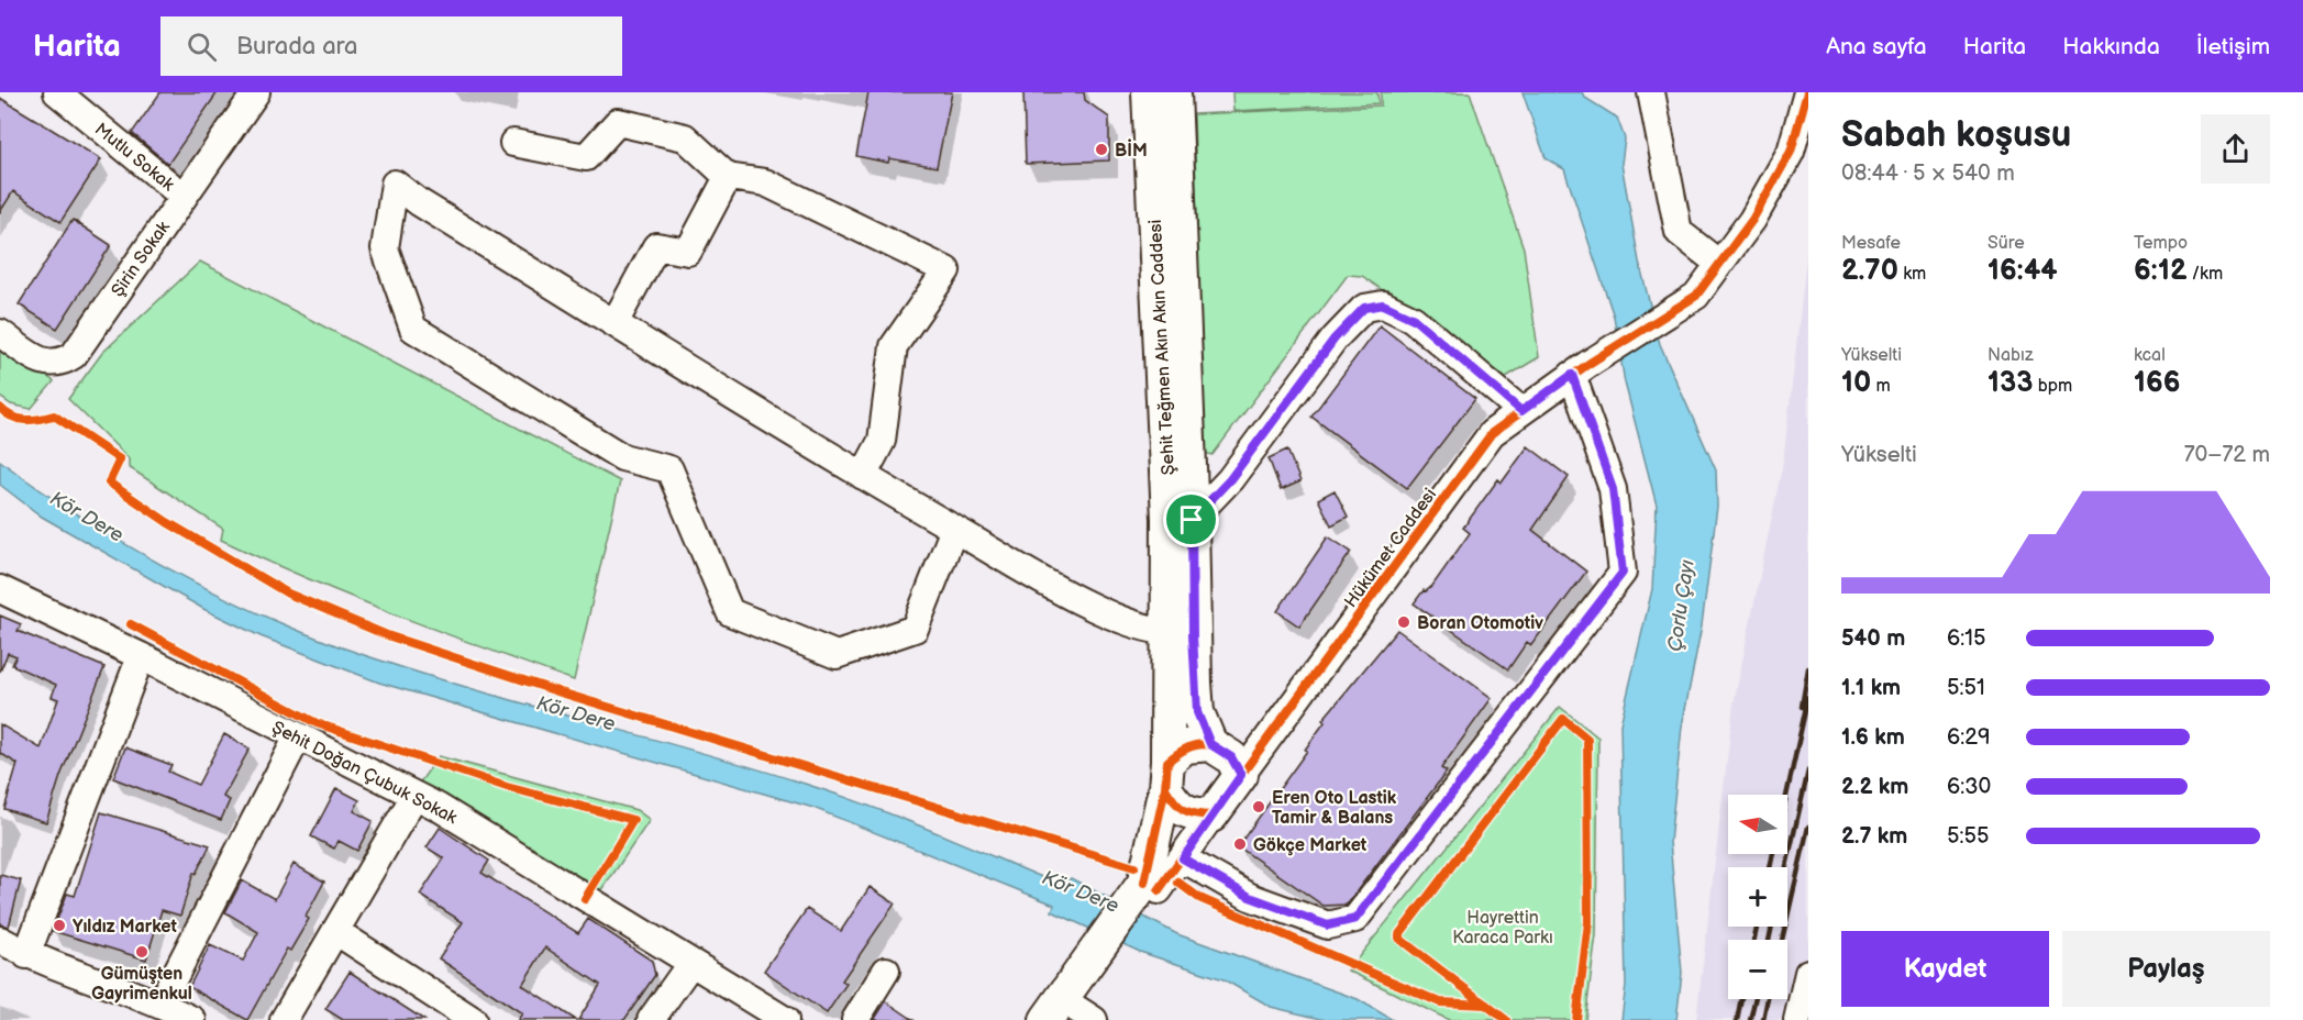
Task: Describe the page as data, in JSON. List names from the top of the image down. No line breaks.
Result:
{"streets":{"main road":["Şehit Teğmen Akın Akın Caddesi"],"street":["Mutlu Sokak","Şirin Sokak","Hükümet Caddesi","Şehit Doğan Çubuk Sokak"]},"crossings":[["Mutlu Sokak","Şirin Sokak"],["Şehit Teğmen Akın Akın Caddesi","Hükümet Caddesi"]],"water":["Kör Dere","Çorlu Çayı"],"parks":["Hayrettin Karaca Parkı"],"places":["BİM","Boran Otomotiv","Eren Oto Lastik Tamir & Balans","Gökçe Market","Yıldız Market","Gümüşten Gayrimenkul"],"north":"left","page":{"header":"Harita","search":"Burada ara","nav":["Ana sayfa","Harita","Hakkında","İletişim"],"heading":["Sabah koşusu","08:44 · 5 × 540 m"],"stats":[["Mesafe","2.70 km"],["Süre","16:44"],["Tempo","6:12 /km"],["Yükselti","10 m"],["Nabız","133 bpm"],["kcal","166"]],"chart":["Yükselti","70–72 m"],"list":[{"name":"540 m","note":"6:15"},{"name":"1.1 km","note":"5:51"},{"name":"1.6 km","note":"6:29"},{"name":"2.2 km","note":"6:30"},{"name":"2.7 km","note":"5:55"}],"map_buttons":["+","−"],"buttons":["Kaydet","Paylaş"]}}
